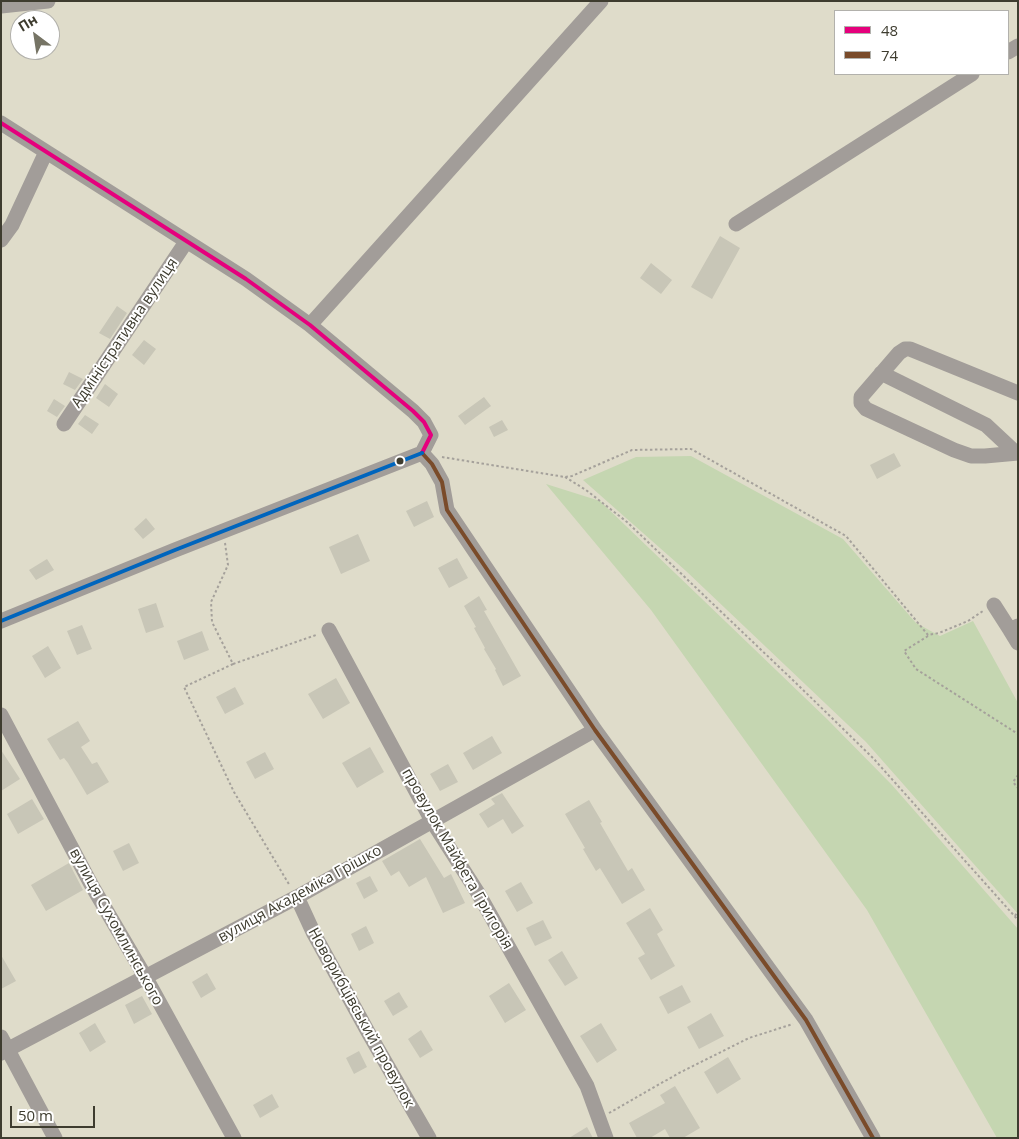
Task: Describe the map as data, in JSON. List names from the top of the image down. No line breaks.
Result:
{"streets":{"street":["Адміністративна вулиця","провулок Майфета Григорія","вулиця Академіка Грішко","вулиця Сухомлинського","Новорибцівський провулок"]},"crossings":[["провулок Майфета Григорія","вулиця Академіка Грішко"],["вулиця Академіка Грішко","вулиця Сухомлинського"],["вулиця Академіка Грішко","Новорибцівський провулок"]],"lines":["transit line 48","transit line 74"],"legend":["48","74"],"scale_bar":"50 m","north":"top left"}
